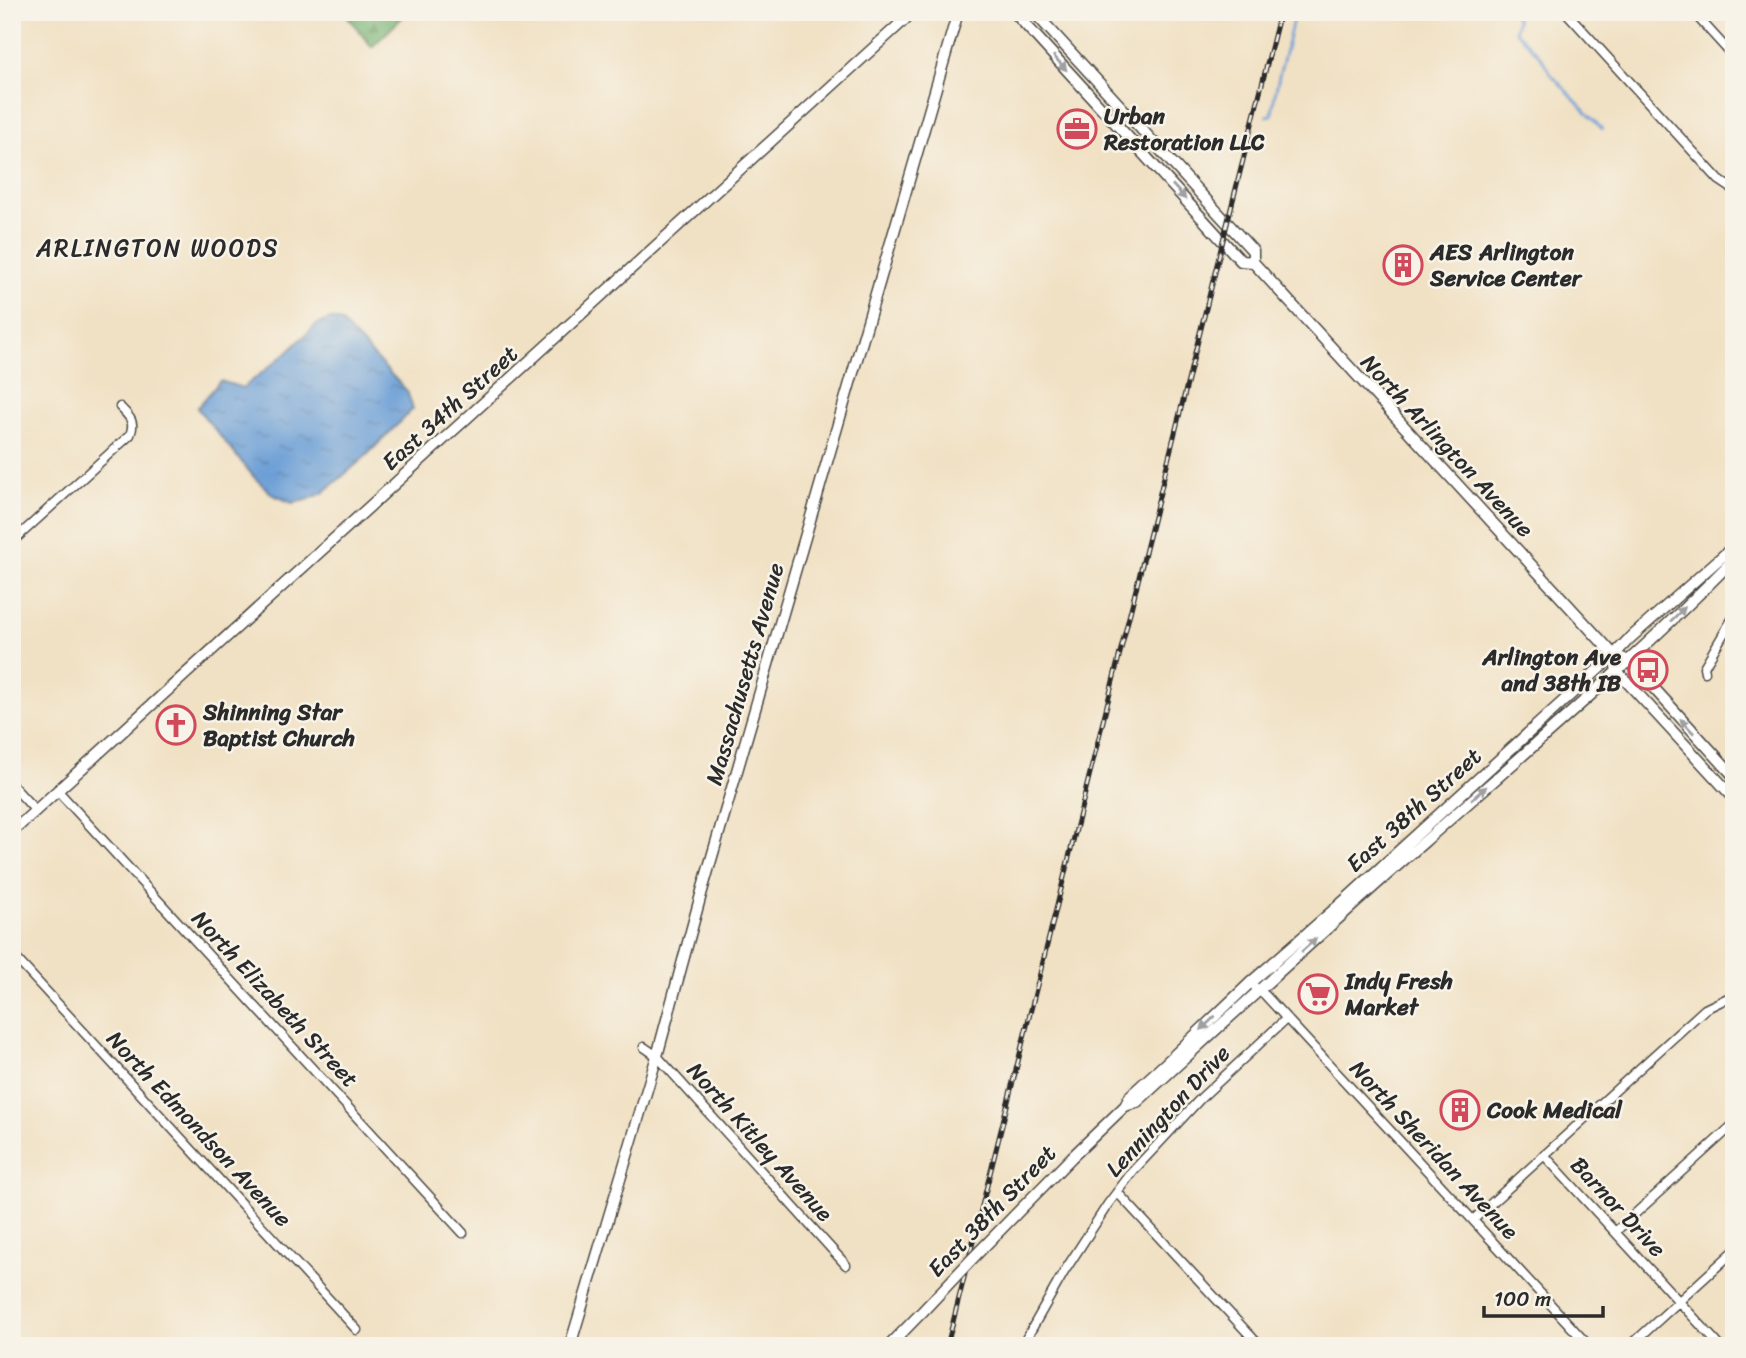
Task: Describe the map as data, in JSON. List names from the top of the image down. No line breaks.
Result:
{"streets":{"main road":["East 34th Street","North Arlington Avenue","Massachusetts Avenue","East 38th Street"],"street":["North Elizabeth Street","Lennington Drive","North Edmondson Avenue","North Kitley Avenue","North Sheridan Avenue","Barnor Drive"]},"crossings":[["East 34th Street","North Elizabeth Street"],["North Arlington Avenue","East 38th Street"],["Massachusetts Avenue","North Kitley Avenue"],["East 38th Street","North Sheridan Avenue"],["Lennington Drive","North Sheridan Avenue"]],"districts":["ARLINGTON WOODS"],"places":{"office":["Urban Restoration LLC"],"building":["AES Arlington Service Center","Cook Medical"],"bus stop":["Arlington Ave and 38th IB"],"church":["Shinning Star Baptist Church"],"supermarket":["Indy Fresh Market"]},"scale_bar":"100 m"}
